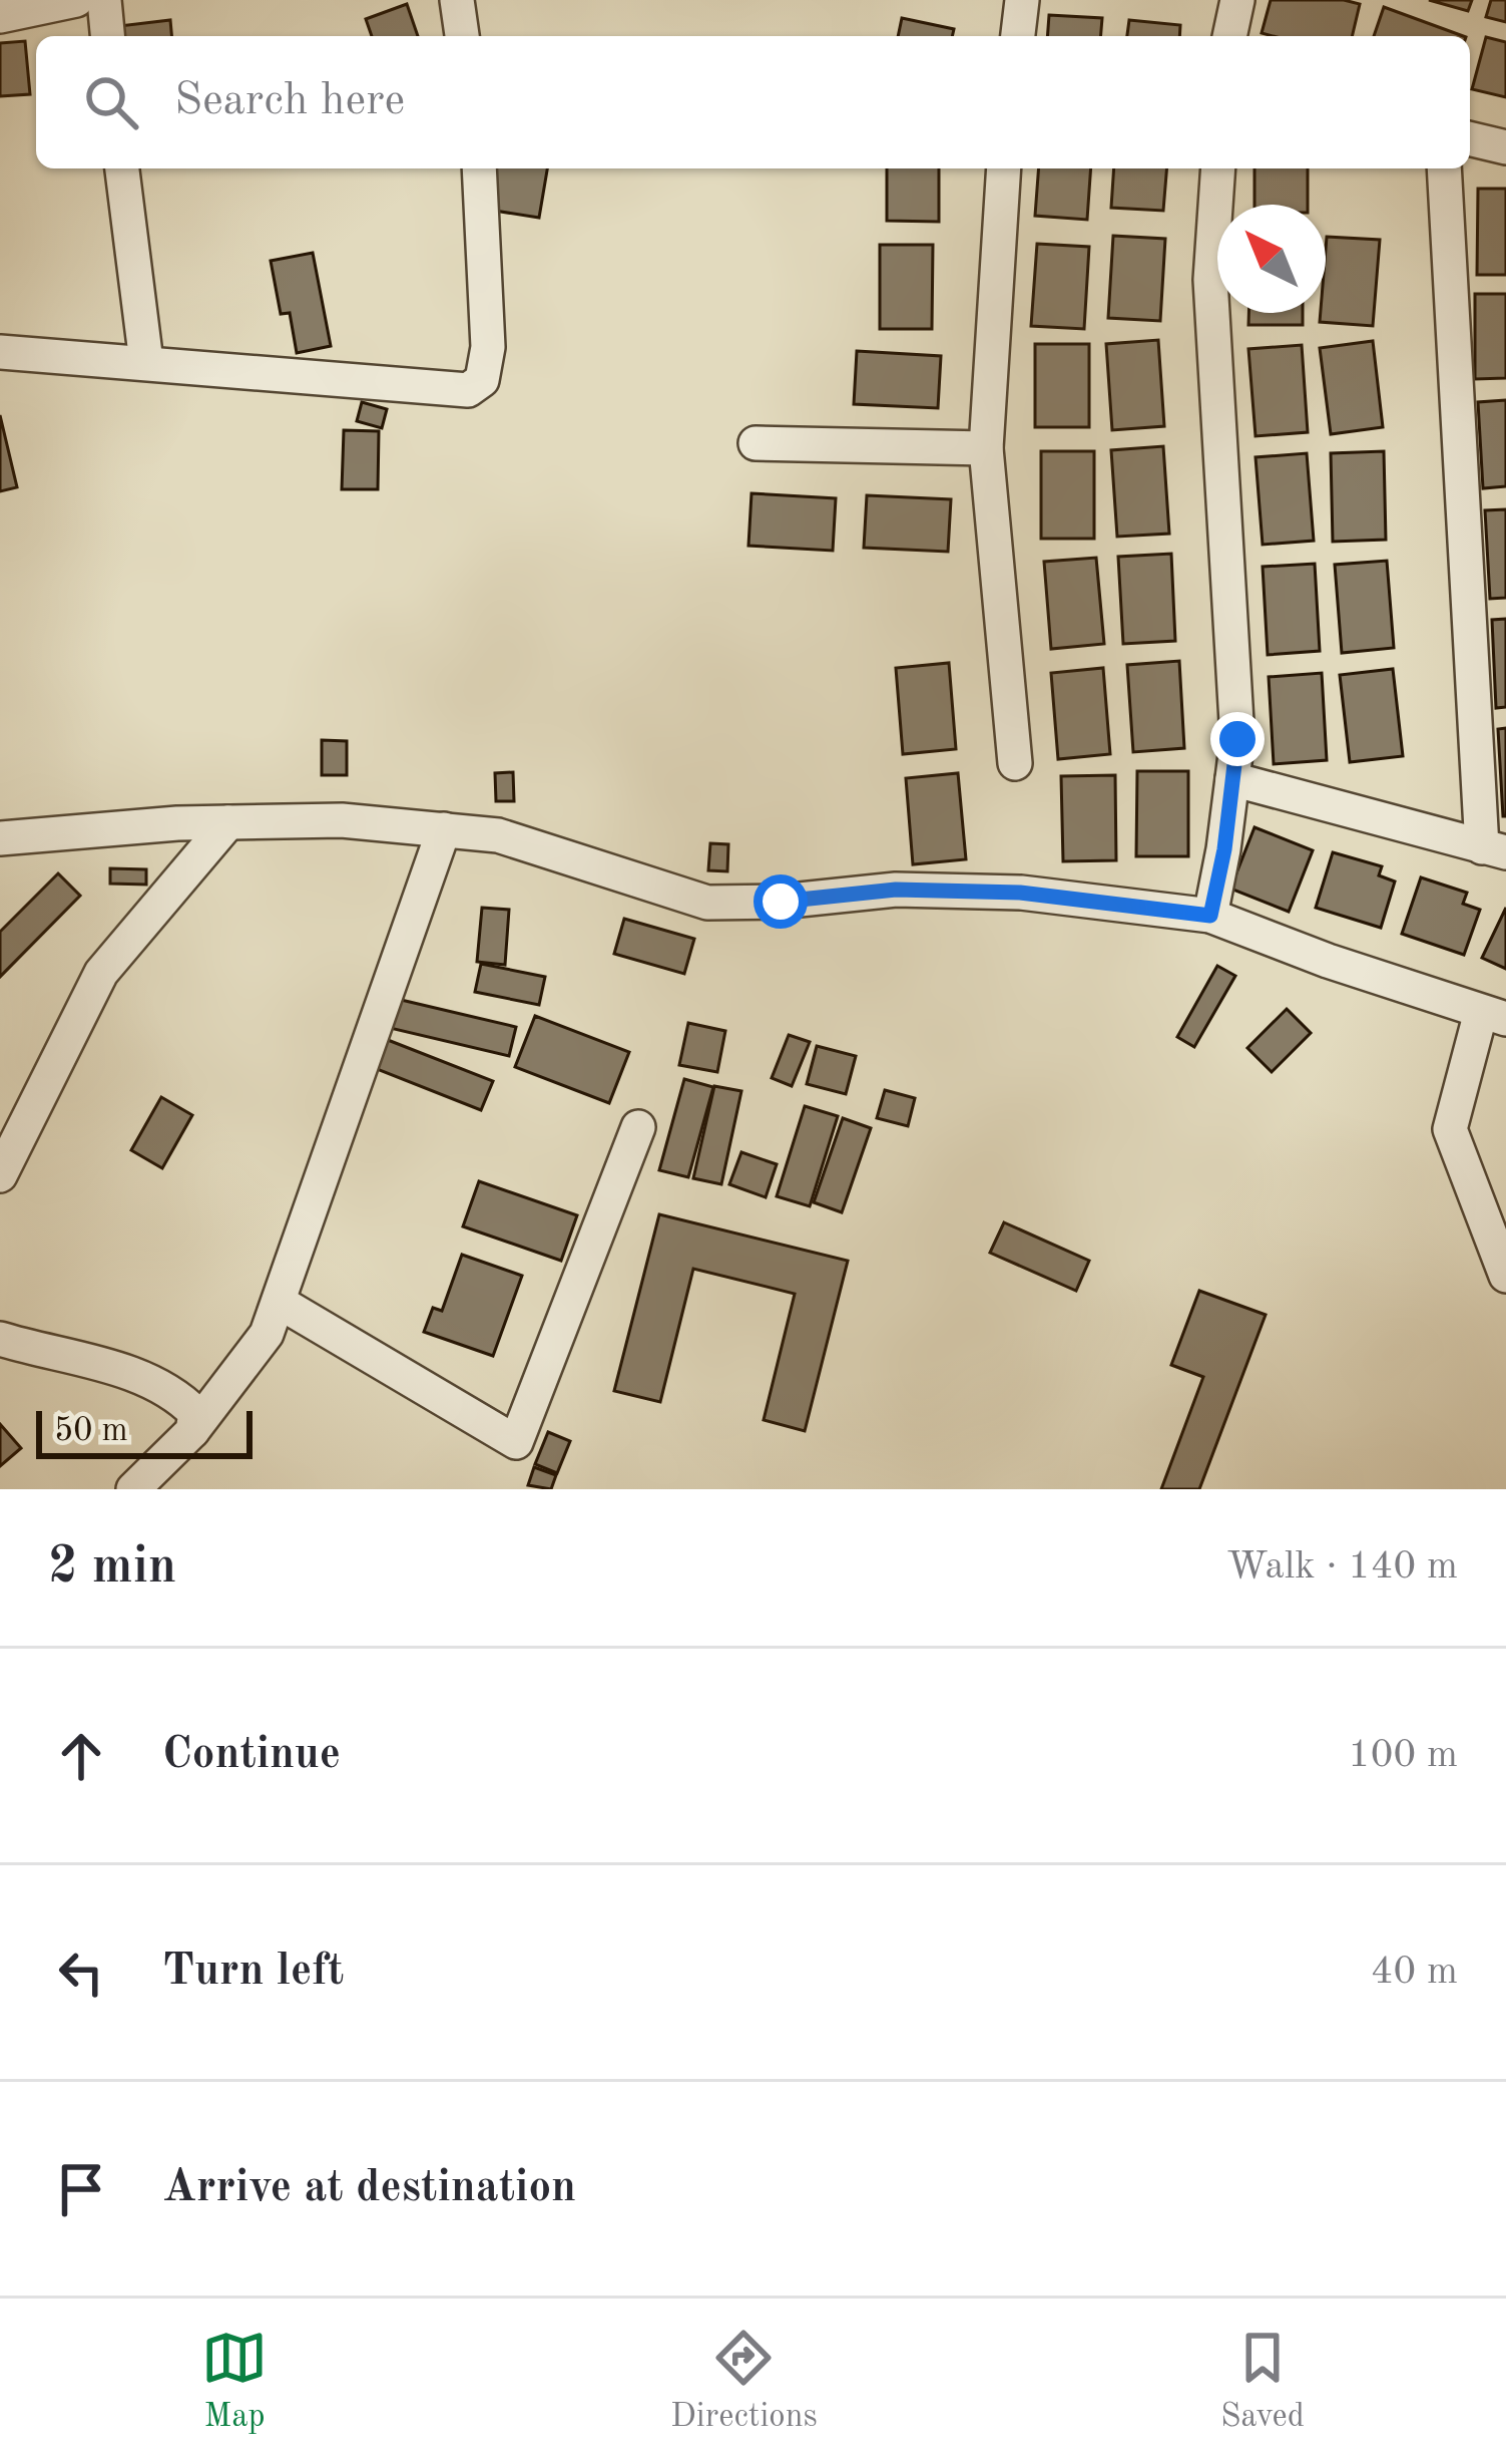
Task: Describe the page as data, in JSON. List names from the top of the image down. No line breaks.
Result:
{"scale_bar":"50 m","north":"top left","page":{"search":"Search here","scale":"50 m","heading":["2 min","Walk · 140 m"],"list":[["Continue","100 m"],["Turn left","40 m"],"Arrive at destination"],"nav":["Map","Directions","Saved"]}}
